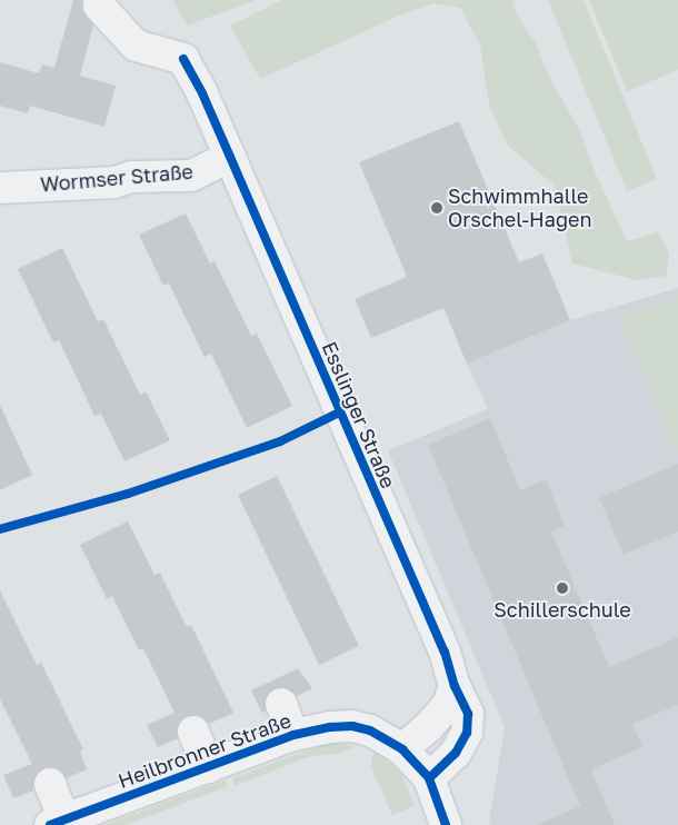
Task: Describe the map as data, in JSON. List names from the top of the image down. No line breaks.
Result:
{"streets":{"street":["Wormser Straße","Esslinger Straße","Heilbronner Straße"]},"crossings":[["Wormser Straße","Esslinger Straße"]],"places":["Schwimmhalle Orschel-Hagen","Schillerschule"]}
